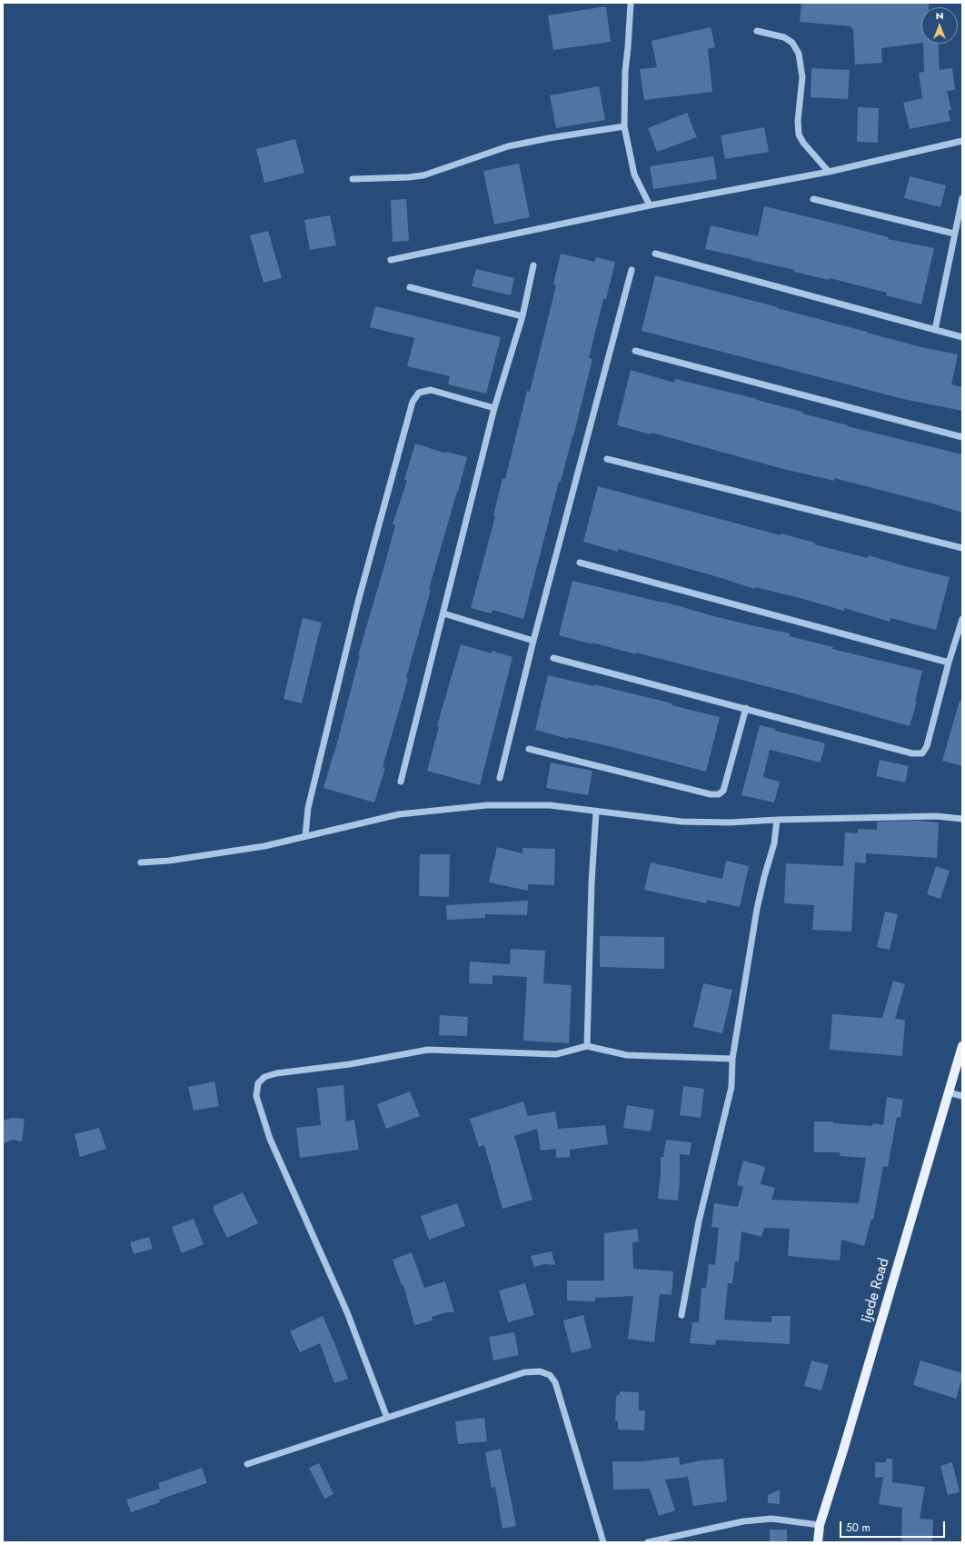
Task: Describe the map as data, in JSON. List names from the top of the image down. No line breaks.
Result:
{"streets":{"main road":["Ijede Road"]},"scale_bar":"50 m","north":"top"}
